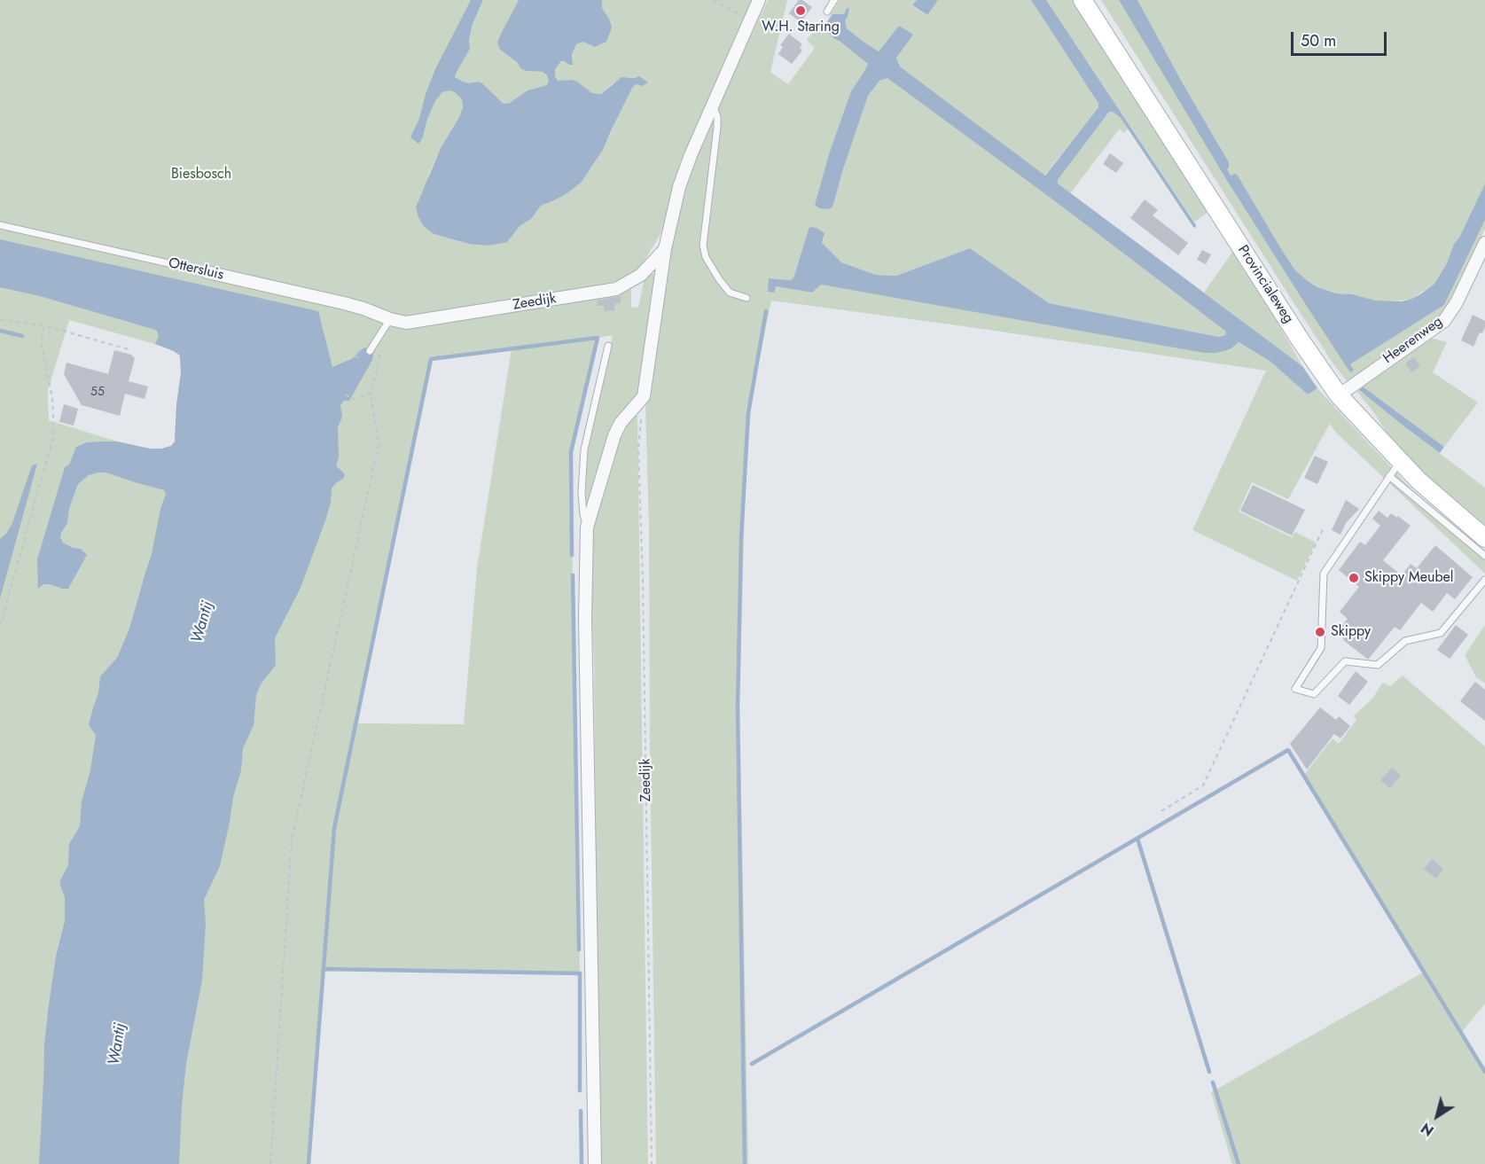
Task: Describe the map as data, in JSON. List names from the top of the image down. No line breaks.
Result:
{"streets":{"main road":["Provincialeweg"],"street":["Ottersluis","Zeedijk","Heerenweg"]},"crossings":[["Ottersluis","Zeedijk"],["Provincialeweg","Heerenweg"]],"water":["Wantij"],"parks":["Biesbosch"],"places":["W.H. Staring","Skippy Meubel","Skippy"],"house_numbers":["55"],"scale_bar":"50 m","north":"bottom left"}
